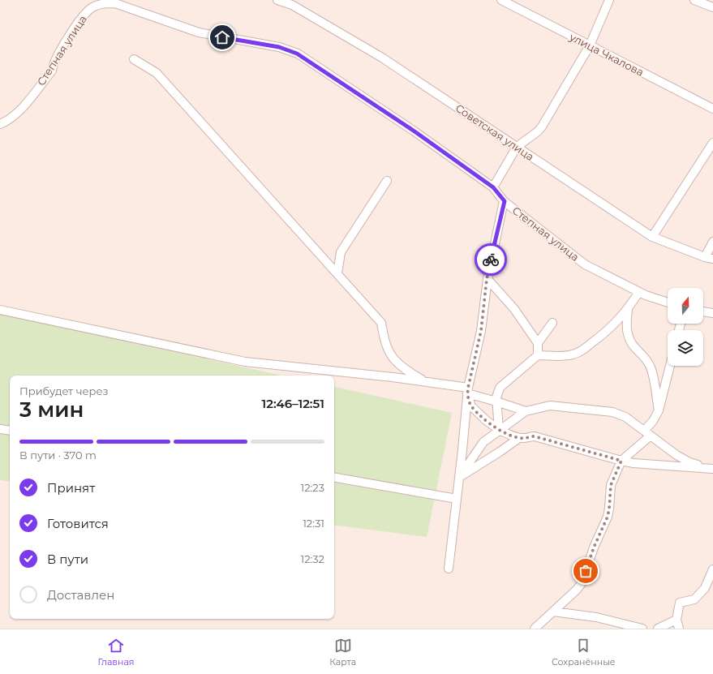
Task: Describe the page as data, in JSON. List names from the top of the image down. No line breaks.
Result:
{"streets":{"street":["Степная улица","улица Чкалова","Советская улица"]},"north":"top","page":{"heading":["3 мин","Прибудет через","12:46–12:51"],"bar":"В пути · 370 m","list":[["Принят","12:23"],["Готовится","12:31"],["В пути","12:32"],"Доставлен"],"tabs":["Главная","Карта","Сохранённые"]}}
